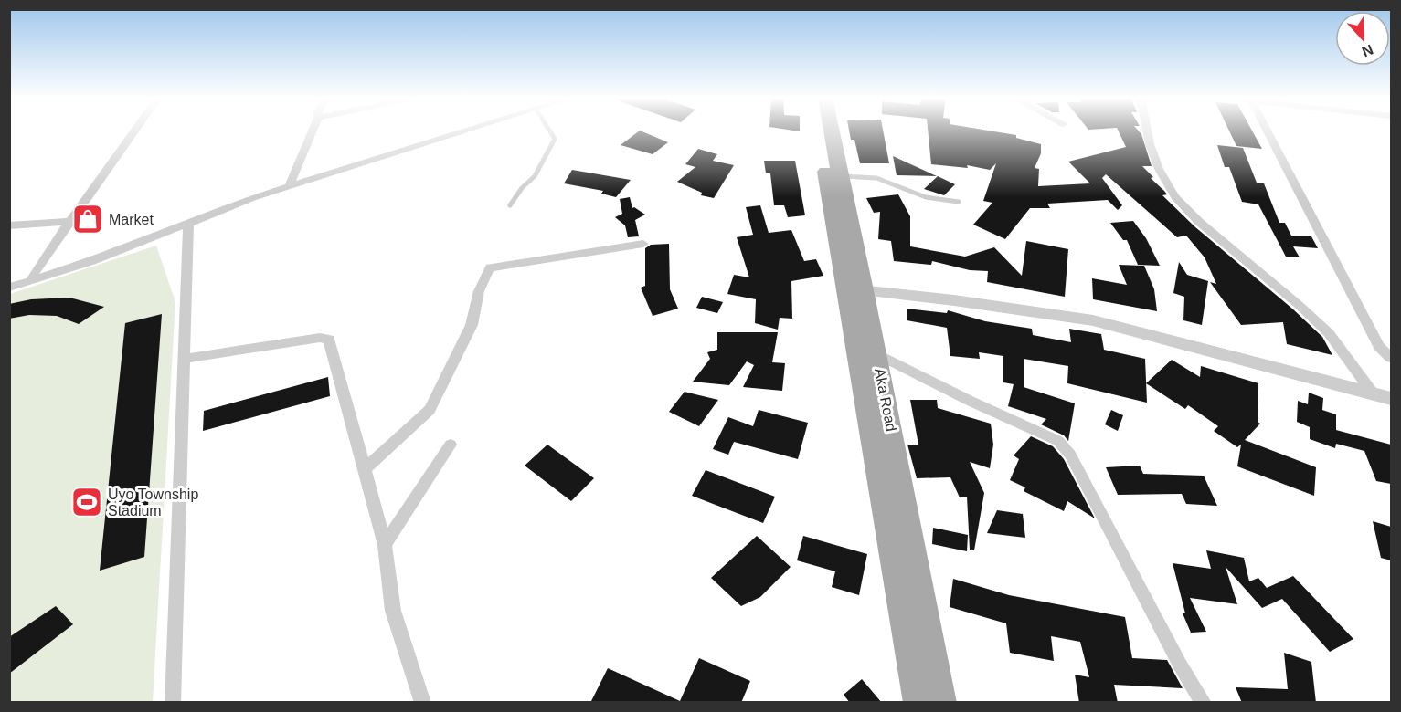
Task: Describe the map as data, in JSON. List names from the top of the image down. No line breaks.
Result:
{"streets":{"main road":["Aka Road"]},"places":{"shop":["Market"],"sports":["Uyo Township Stadium"]},"north":"bottom"}
